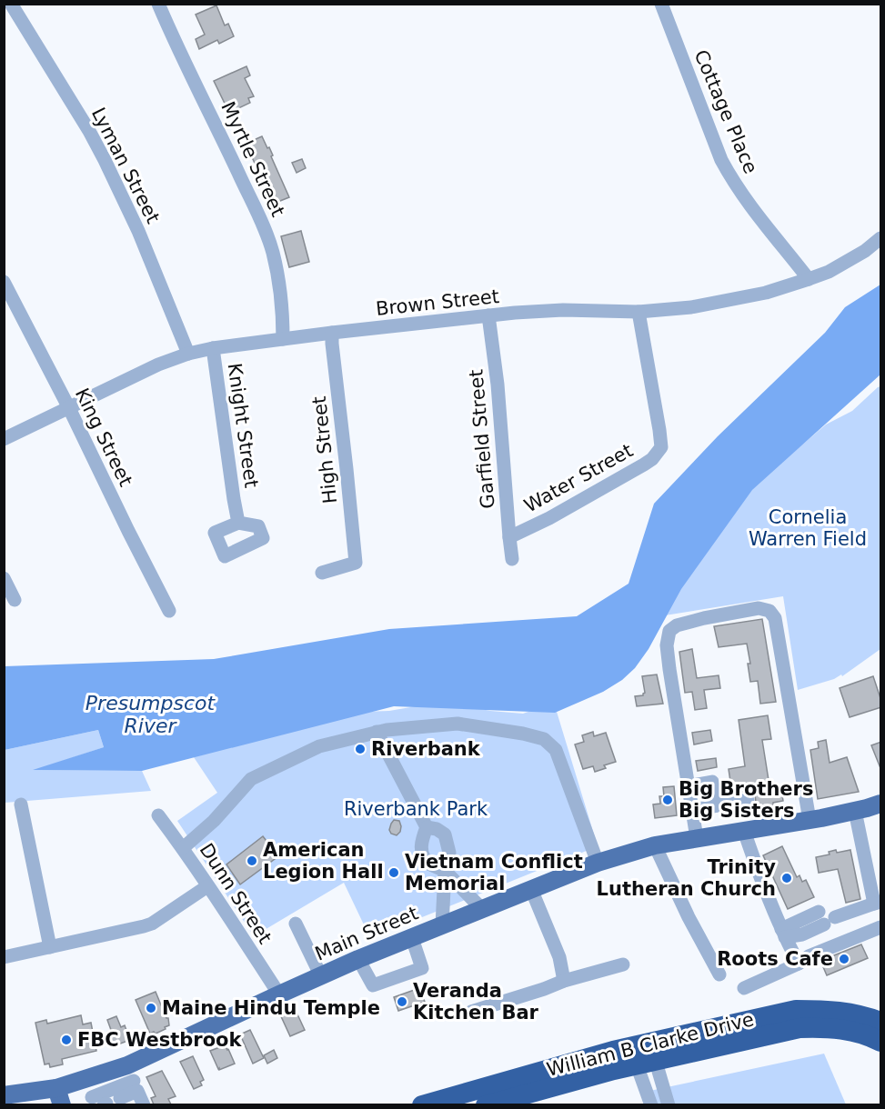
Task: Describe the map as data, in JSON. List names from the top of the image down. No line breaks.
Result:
{"streets":{"highway":["William B Clarke Drive"],"main road":["Main Street"],"street":["Cottage Place","Myrtle Street","Lyman Street","Brown Street","Knight Street","King Street","Garfield Street","High Street","Water Street","Dunn Street"]},"crossings":[["Cottage Place","Brown Street"],["Myrtle Street","Brown Street"],["Lyman Street","Brown Street"],["Brown Street","Knight Street"],["Brown Street","King Street"],["Brown Street","Garfield Street"],["Brown Street","High Street"],["Brown Street","Water Street"],["Garfield Street","Water Street"],["Dunn Street","Main Street"]],"water":["Presumpscot River"],"parks":["Cornelia Warren Field","Riverbank Park"],"places":["Riverbank","Big Brothers Big Sisters","American Legion Hall","Vietnam Conflict Memorial","Trinity Lutheran Church","Roots Cafe","Veranda Kitchen Bar","Maine Hindu Temple","FBC Westbrook"]}
